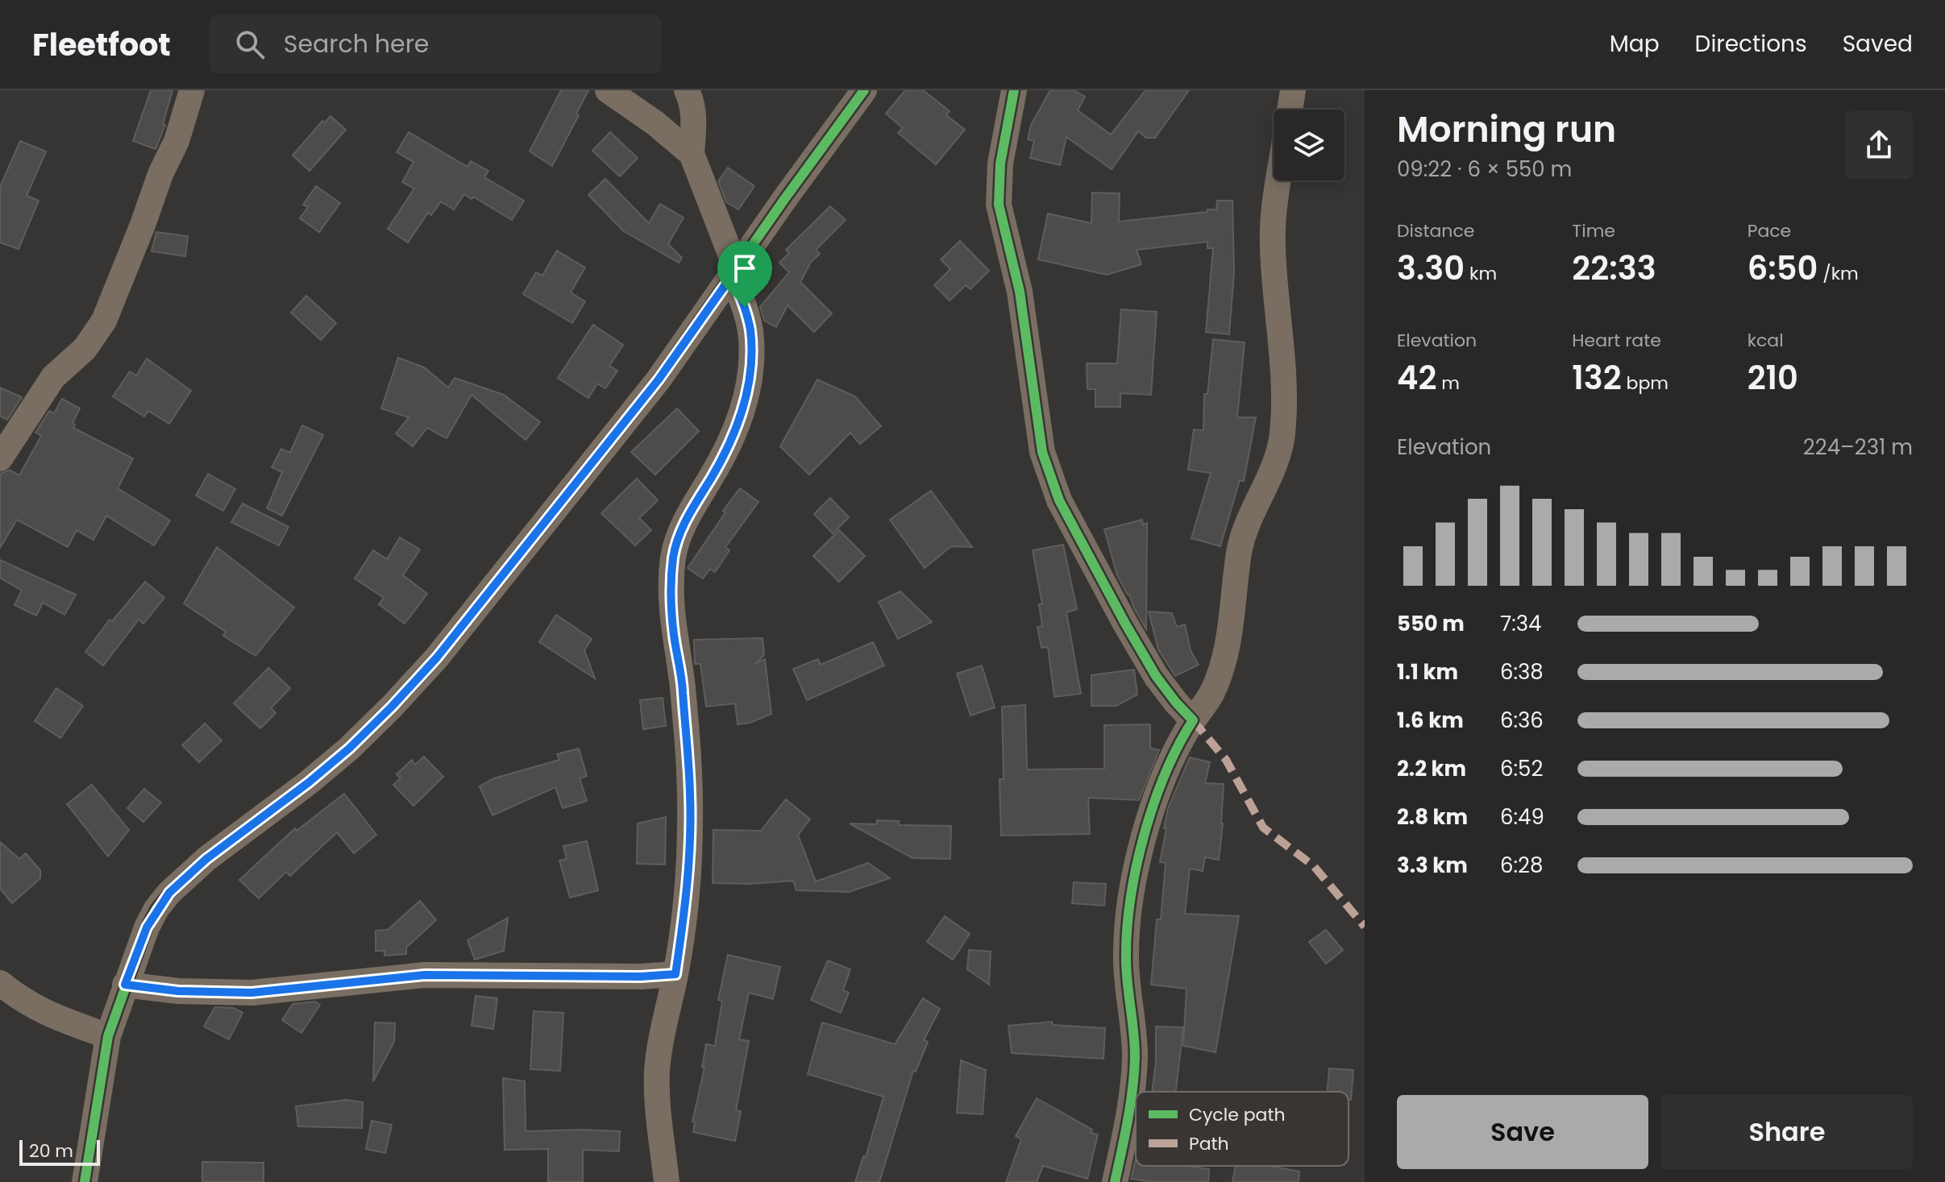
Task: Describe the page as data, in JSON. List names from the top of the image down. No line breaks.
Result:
{"legend":["Cycle path","Path"],"scale_bar":"20 m","page":{"header":"Fleetfoot","search":"Search here","nav":["Map","Directions","Saved"],"heading":["Morning run","09:22 · 6 × 550 m"],"stats":[["Distance","3.30 km"],["Time","22:33"],["Pace","6:50 /km"],["Elevation","42 m"],["Heart rate","132 bpm"],["kcal","210"]],"chart":["Elevation","224–231 m"],"list":[{"name":"550 m","note":"7:34"},{"name":"1.1 km","note":"6:38"},{"name":"1.6 km","note":"6:36"},{"name":"2.2 km","note":"6:52"},{"name":"2.8 km","note":"6:49"},{"name":"3.3 km","note":"6:28"}],"buttons":["Save","Share"],"scale":"20 m"}}
